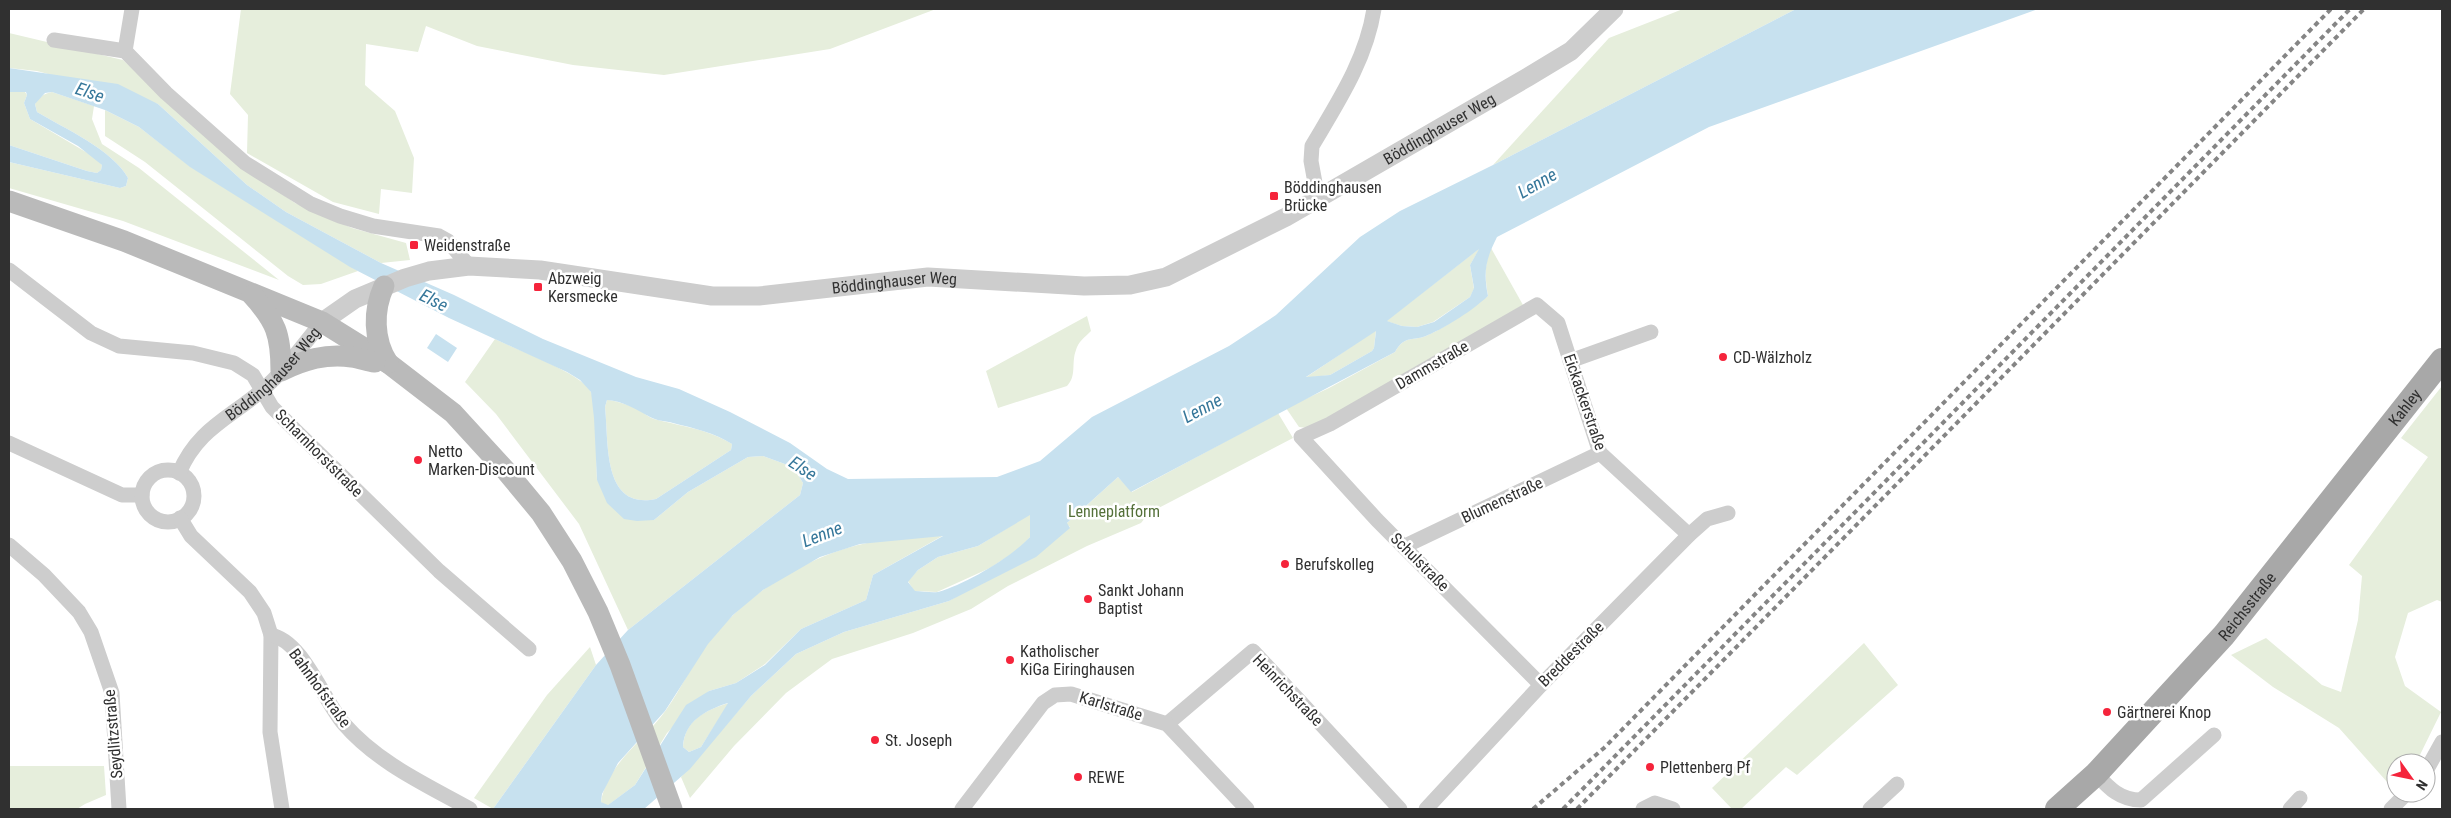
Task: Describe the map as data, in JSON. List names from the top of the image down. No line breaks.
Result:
{"streets":{"main road":["Kahley","Reichsstraße"],"street":["Böddinghauser Weg","Dammstraße","Eickackerstraße","Scharnhorststraße","Blumenstraße","Schulstraße","Breddestraße","Bahnhofstraße","Heinrichstraße","Karlstraße","Seydlitzstraße"]},"crossings":[["Böddinghauser Weg","Scharnhorststraße"],["Dammstraße","Eickackerstraße"],["Dammstraße","Schulstraße"],["Eickackerstraße","Blumenstraße"],["Eickackerstraße","Breddestraße"],["Kahley","Reichsstraße"],["Blumenstraße","Schulstraße"],["Schulstraße","Breddestraße"],["Heinrichstraße","Karlstraße"]],"water":["Else","Lenne"],"parks":["Lenneplatform"],"places":{"transit":["Böddinghausen Brücke","Weidenstraße","Abzweig Kersmecke"],"other":["CD-Wälzholz","Netto Marken-Discount","Berufskolleg","Sankt Johann Baptist","Katholischer KiGa Eiringhausen","Gärtnerei Knop","St. Joseph","Plettenberg Pf","REWE"]},"north":"bottom right"}
